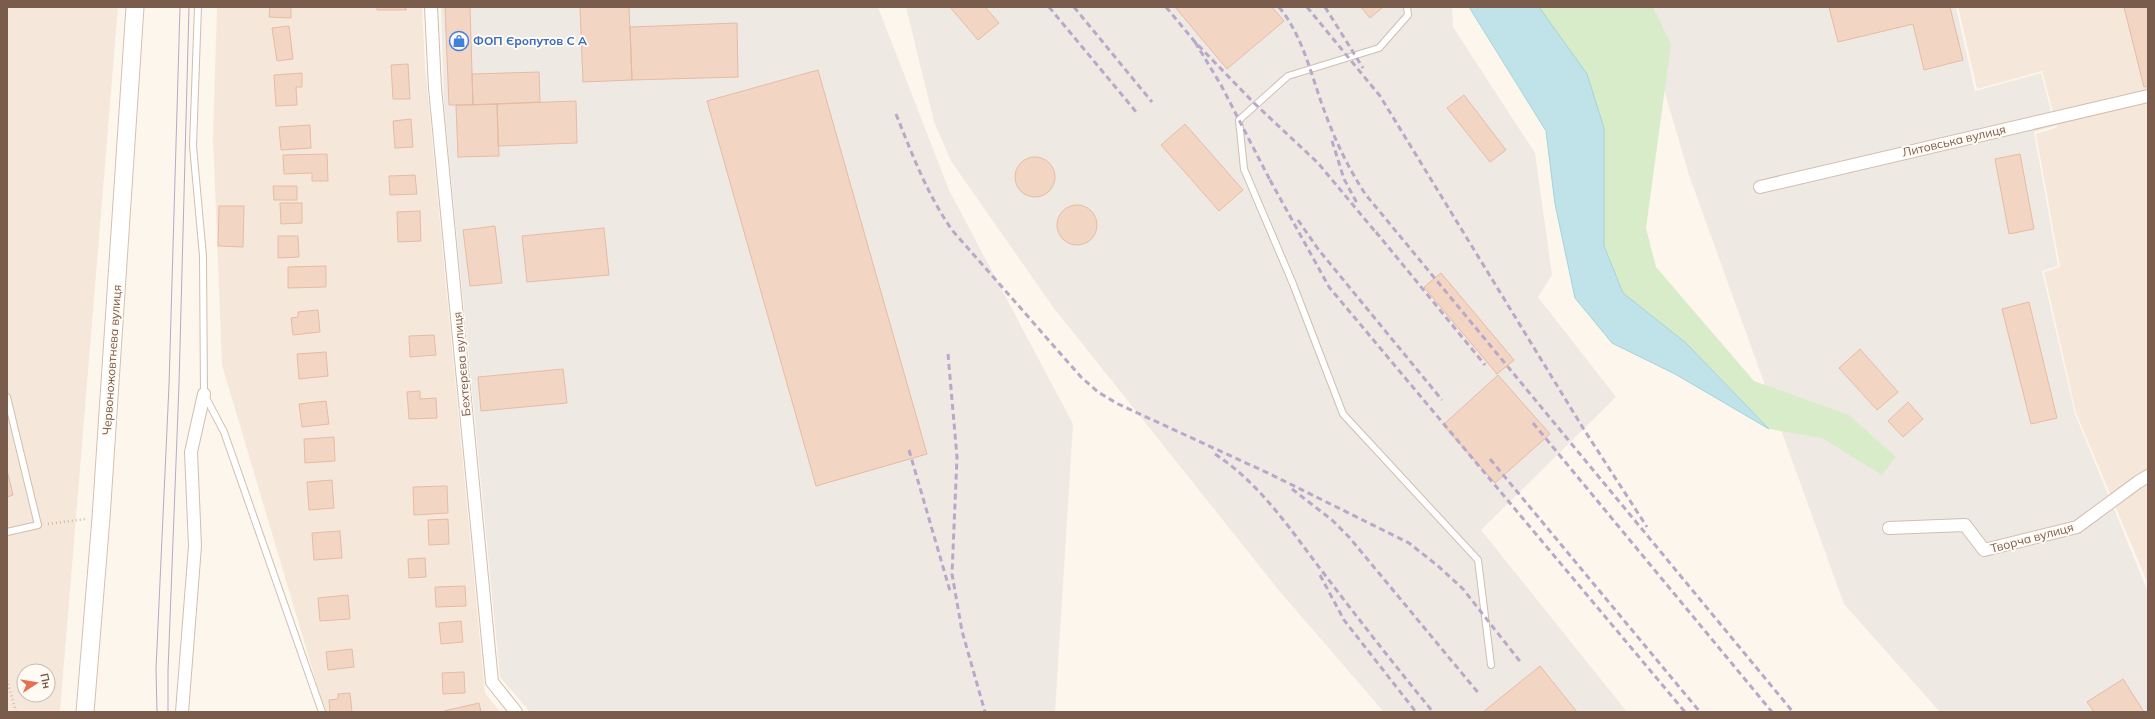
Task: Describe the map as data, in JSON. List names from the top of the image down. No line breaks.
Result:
{"streets":{"main road":["Червоножовтнева вулиця"],"street":["Литовська вулиця","Бехтерєва вулиця","Творча вулиця"]},"places":{"shop":["ФОП Єропутов С А"]},"north":"right"}
